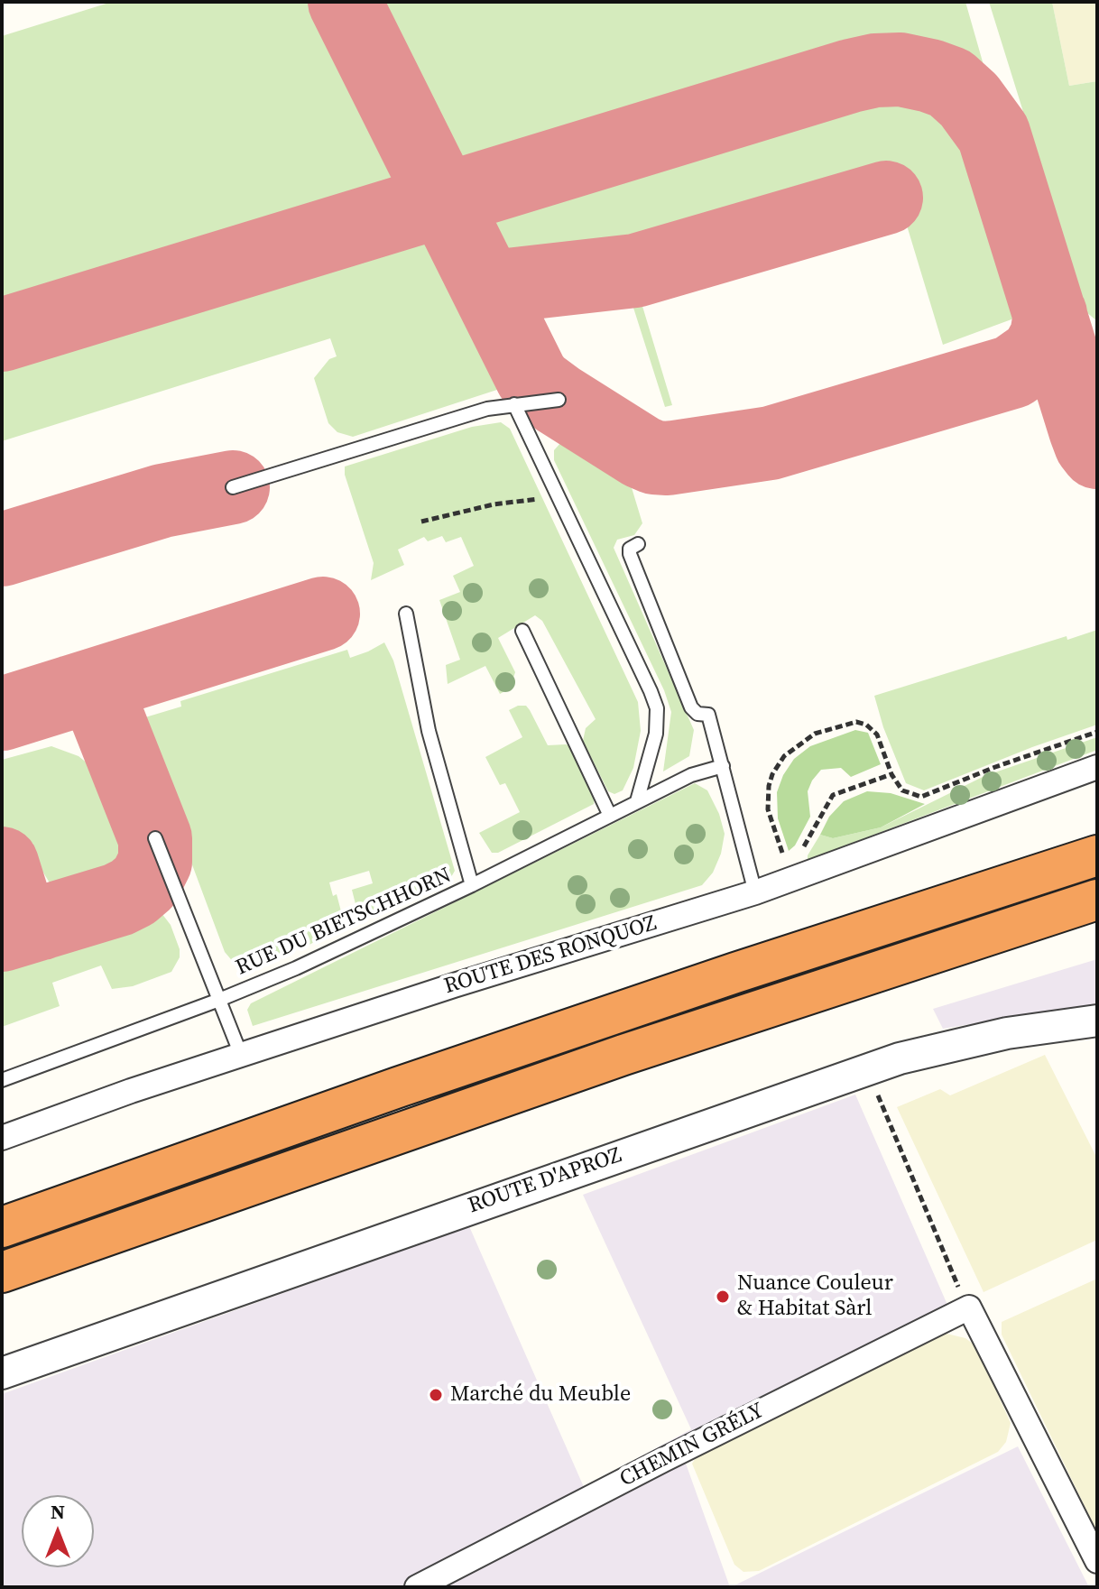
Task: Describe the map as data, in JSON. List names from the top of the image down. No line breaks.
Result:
{"streets":{"street":["ROUTE DES RONQUOZ","ROUTE D'APROZ","CHEMIN GRÉLY"],"lane":["RUE DU BIETSCHHORN"]},"places":["Nuance Couleur & Habitat Sàrl","Marché du Meuble"],"north":"top"}
